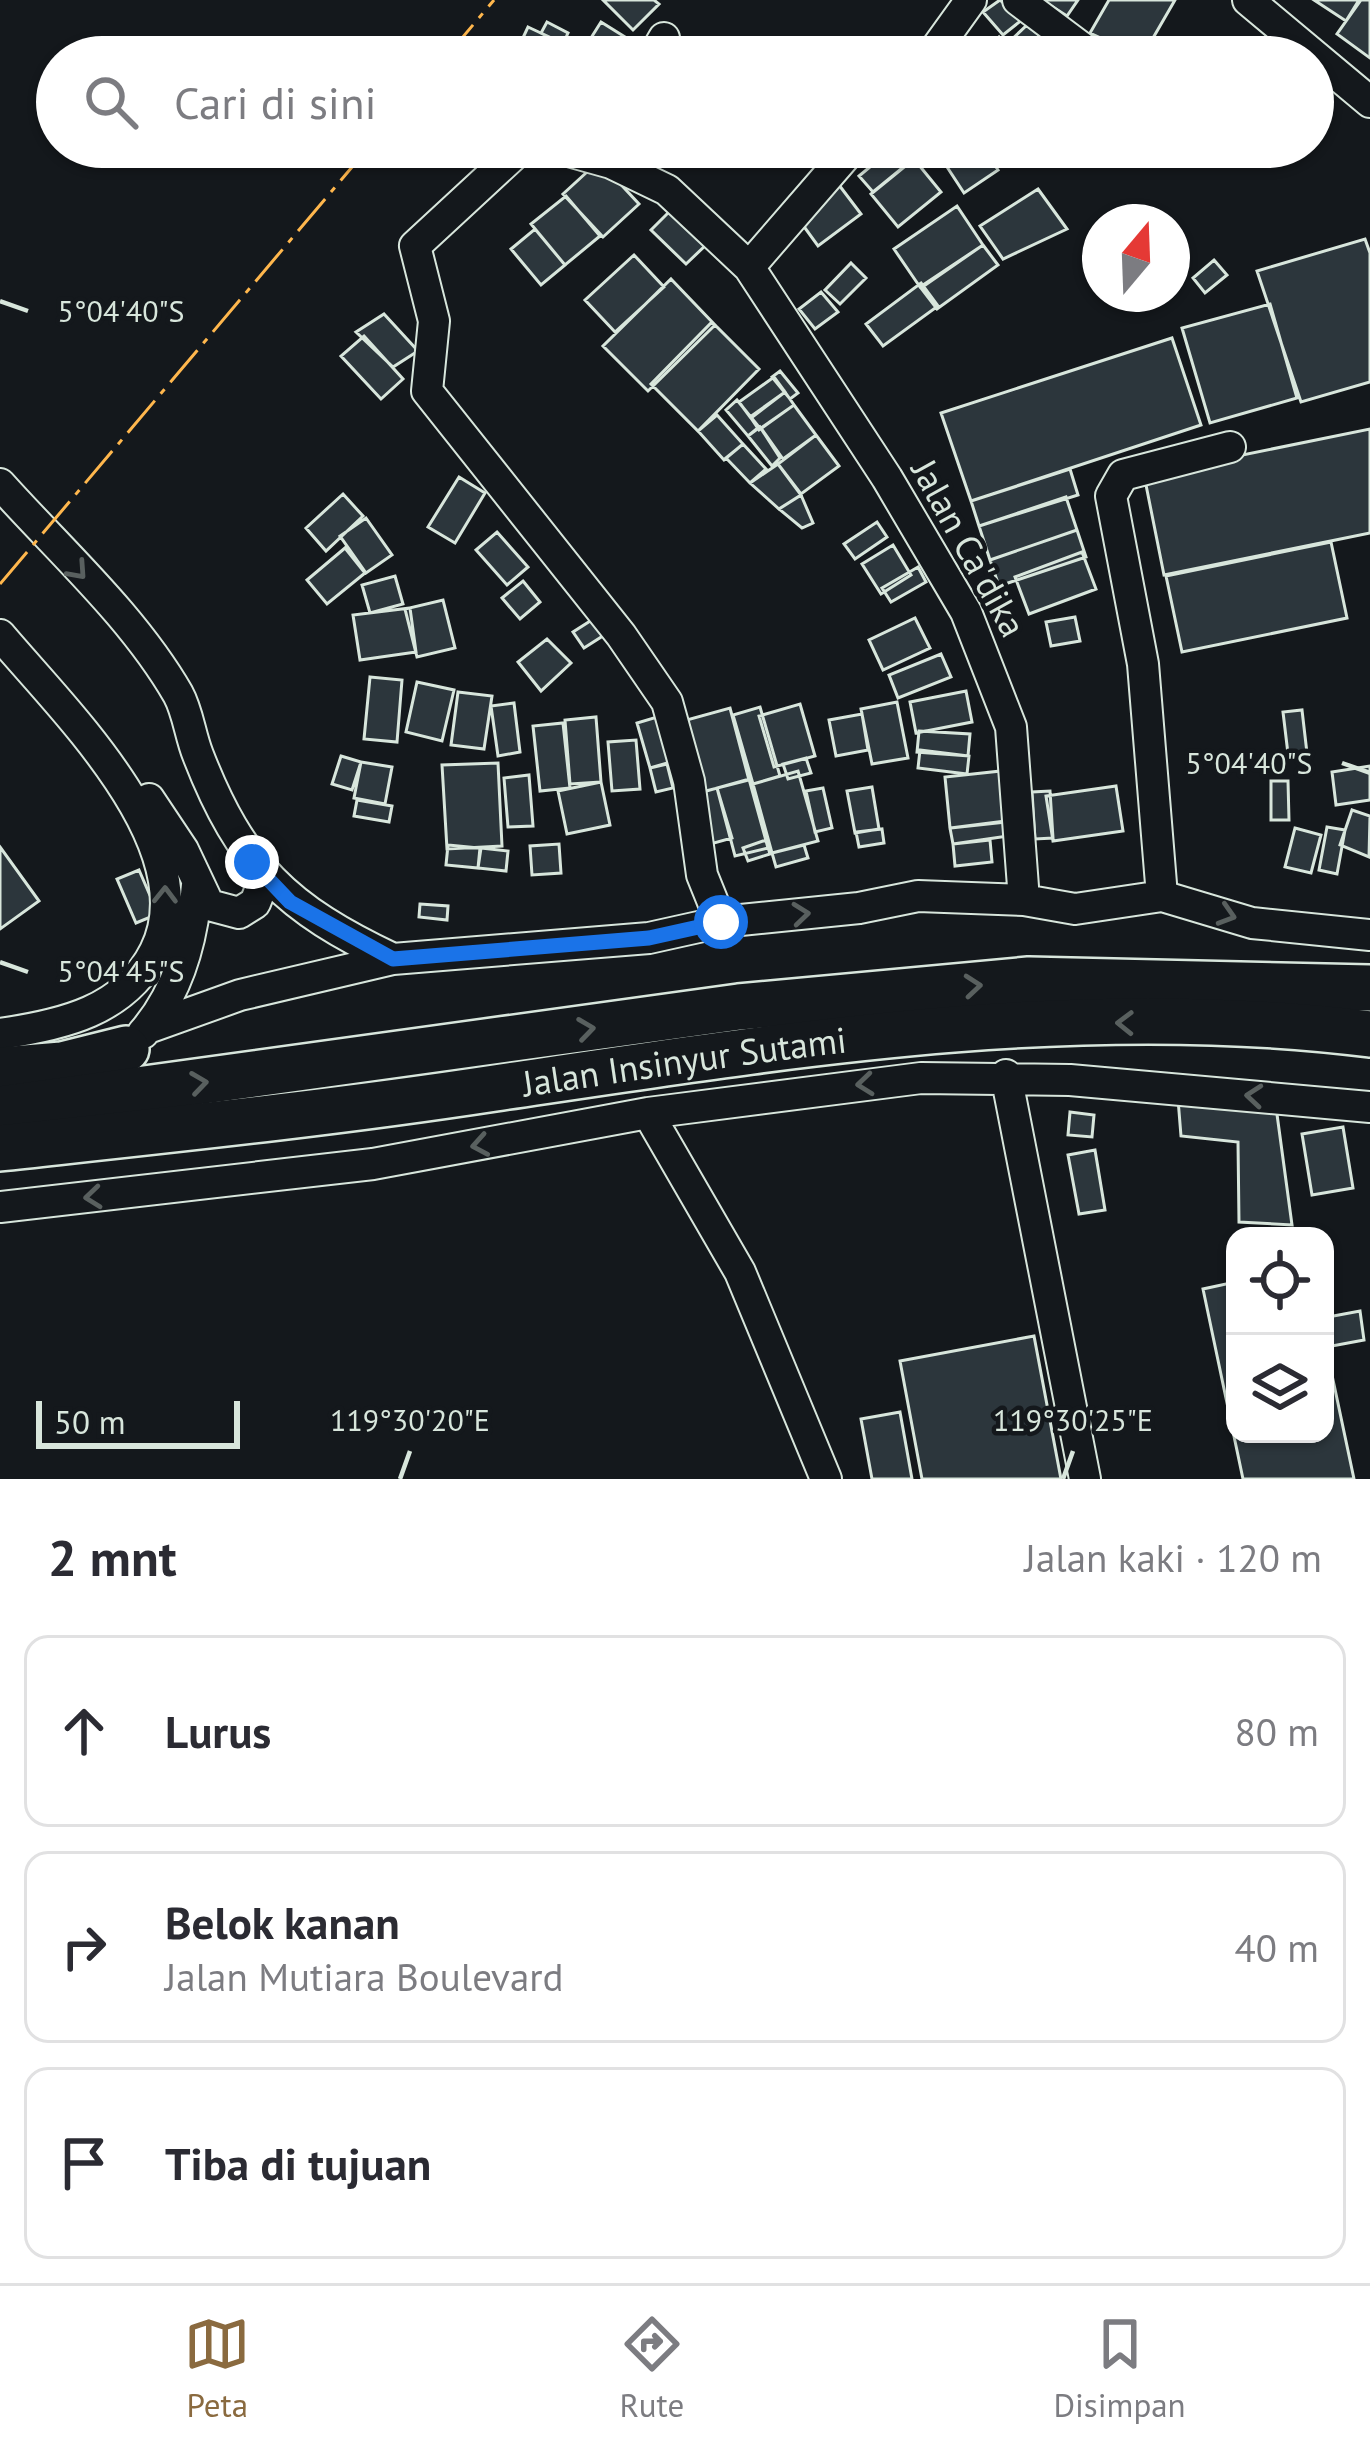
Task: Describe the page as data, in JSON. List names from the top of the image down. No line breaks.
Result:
{"streets":{"highway":["Jalan Insinyur Sutami"],"street":["Jalan Ca'dika"]},"scale_bar":"50 m","north":"top","page":{"search":"Cari di sini","scale":"50 m","heading":["2 mnt","Jalan kaki · 120 m"],"list":[["Lurus","80 m"],["Belok kanan","Jalan Mutiara Boulevard","40 m"],"Tiba di tujuan"],"nav":["Peta","Rute","Disimpan"]},"coordinates":["5°04'40\"S","5°04'45\"S","119°30'20\"E","119°30'25\"E"]}
